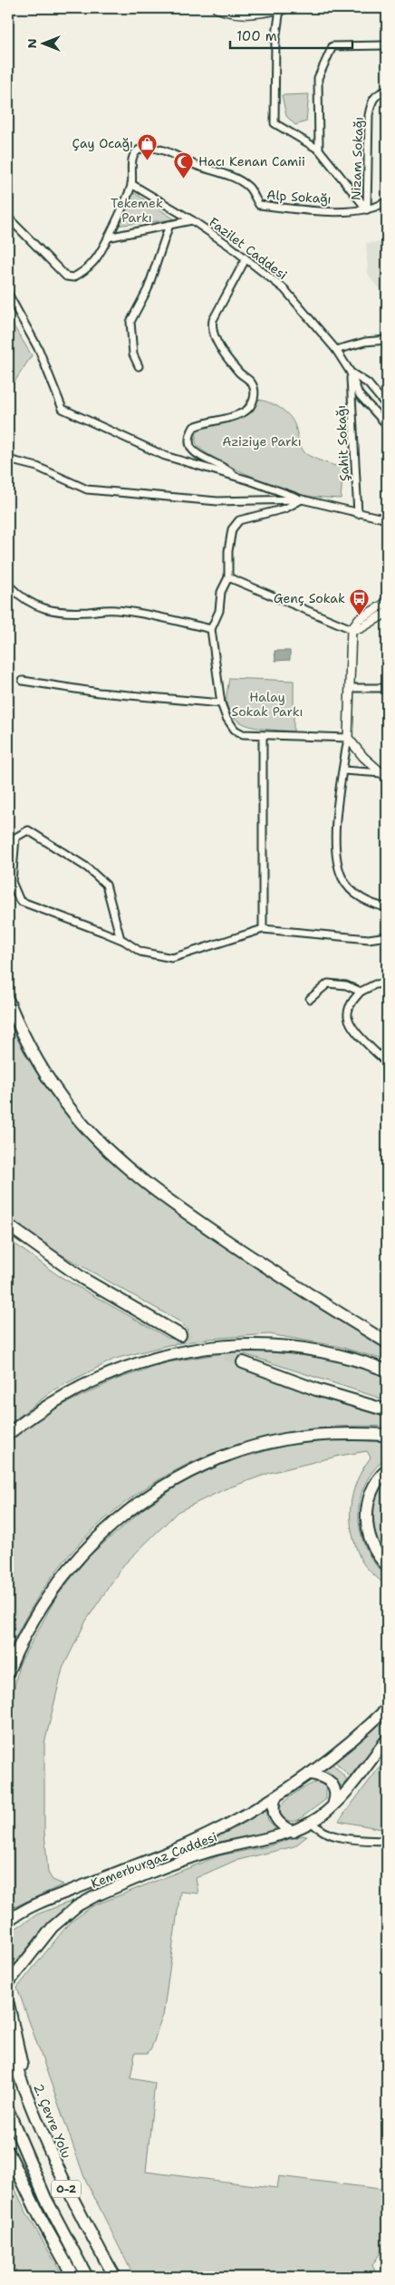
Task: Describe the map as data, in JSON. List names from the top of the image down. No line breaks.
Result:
{"streets":{"highway":["2. Çevre Yolu","O-2"],"main road":["Kemerburgaz Caddesi"],"street":["Nizam Sokağı","Alp Sokağı","Fazilet Caddesi","Şahit Sokağı"]},"crossings":[["Nizam Sokağı","Alp Sokağı"],["Alp Sokağı","Fazilet Caddesi"],["Fazilet Caddesi","Şahit Sokağı"]],"parks":["Tekemek Parkı","Aziziye Parkı","Halay Sokak Parkı"],"places":{"shop":["Çay Ocağı"],"mosque":["Hacı Kenan Camii"],"bus stop":["Genç Sokak"]},"scale_bar":"100 m","north":"left"}
